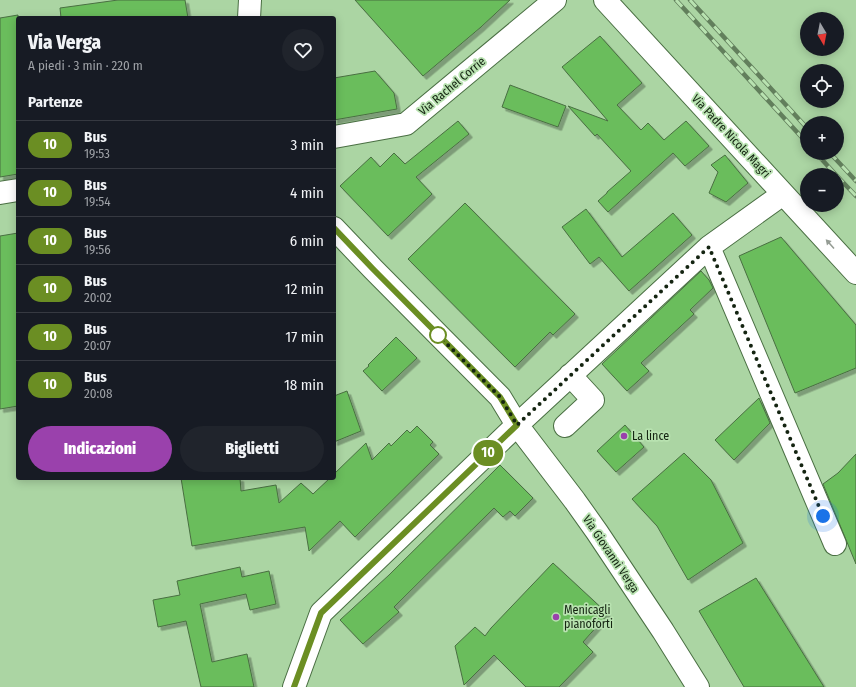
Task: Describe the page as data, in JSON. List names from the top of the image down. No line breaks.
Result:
{"streets":{"street":["Via Rachel Corrie","Via Padre Nicola Magri","Via Giovanni Verga"]},"places":["La lince","Menicagli pianoforti"],"lines":["bus line 10"],"north":"bottom","page":{"on_map":"10","map_buttons":["+","−"],"heading":[["Via Verga","A piedi · 3 min · 220 m"],"Partenze"],"list":[{"mark":"10","name":"Bus","note":"19:53","value":"3 min"},{"mark":"10","name":"Bus","note":"19:54","value":"4 min"},{"mark":"10","name":"Bus","note":"19:56","value":"6 min"},{"mark":"10","name":"Bus","note":"20:02","value":"12 min"},{"mark":"10","name":"Bus","note":"20:07","value":"17 min"},{"mark":"10","name":"Bus","note":"20:08","value":"18 min"}],"buttons":["Indicazioni","Biglietti"]}}
